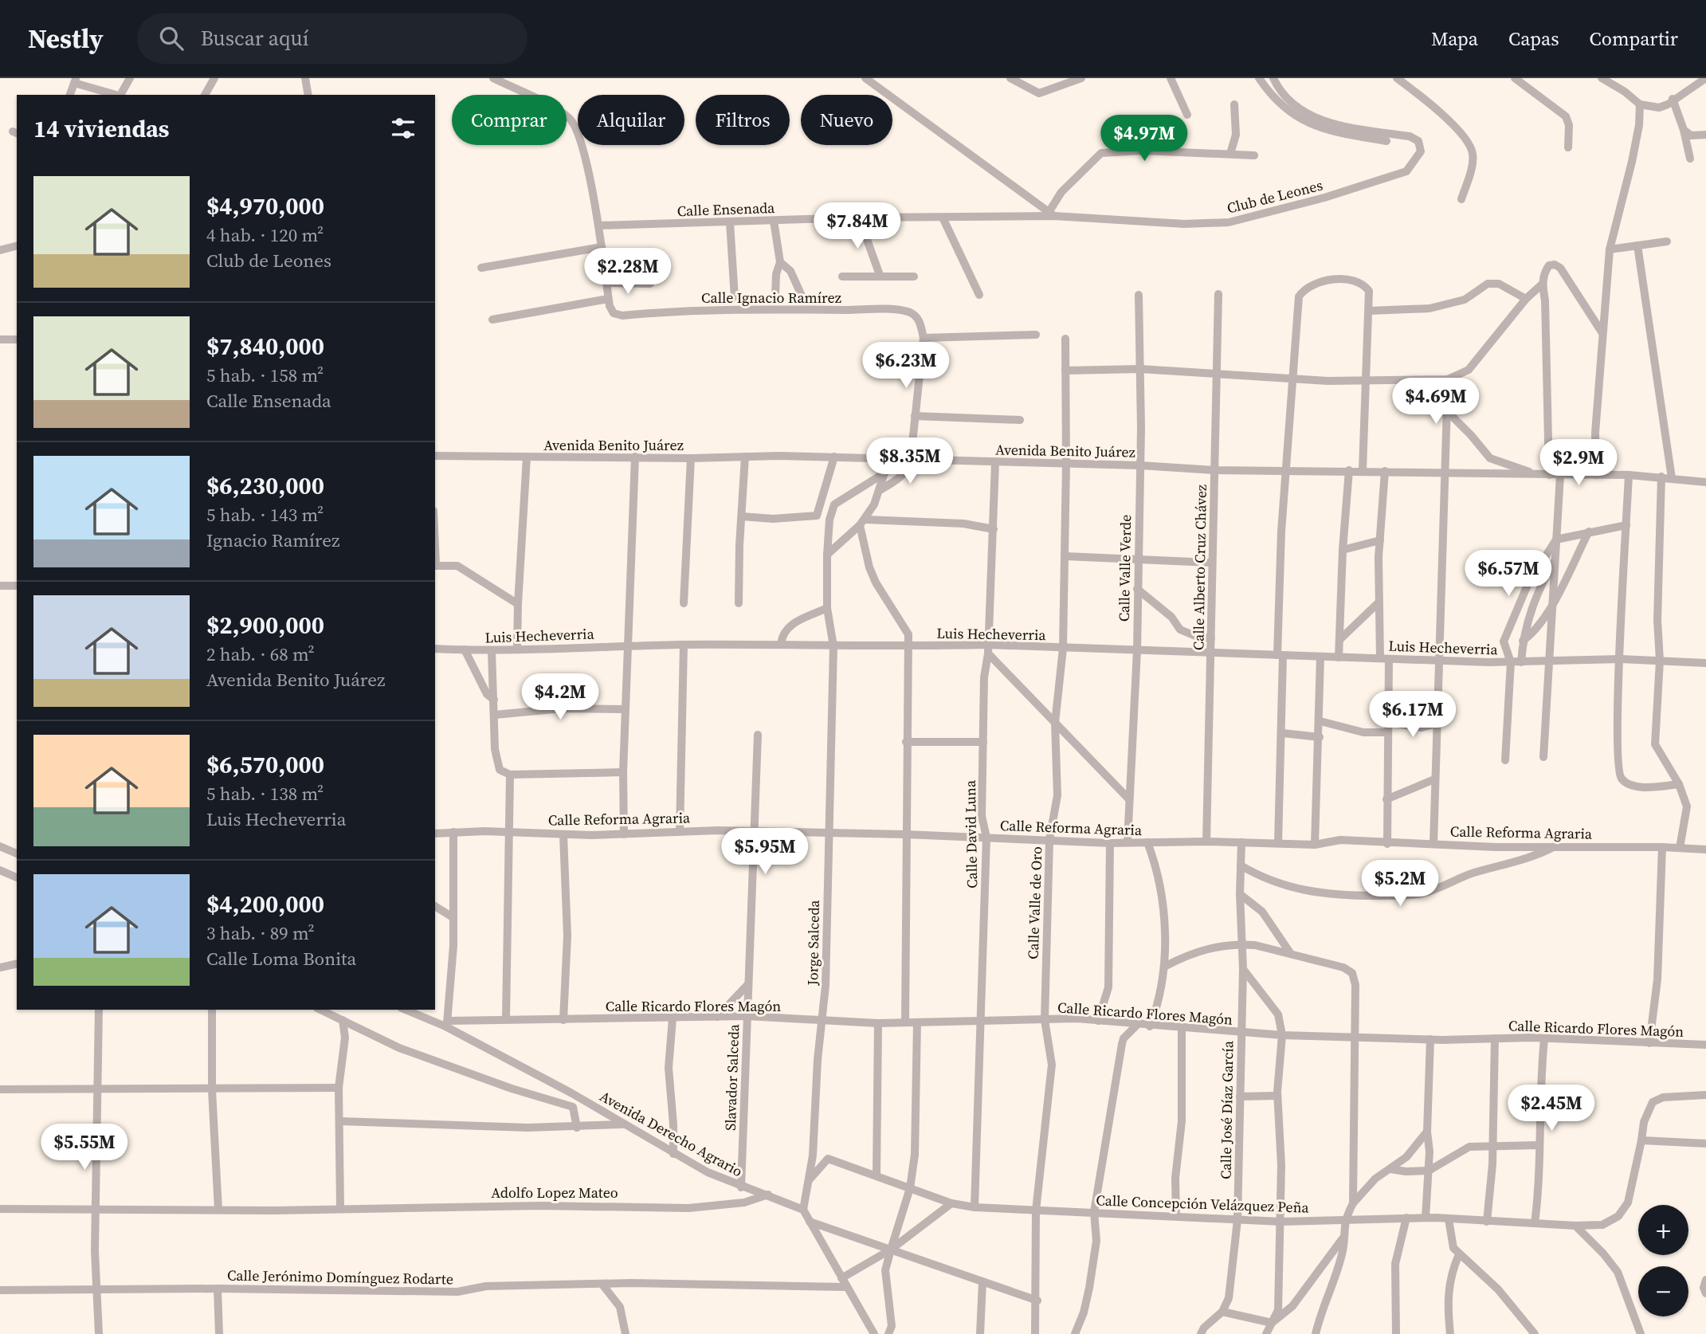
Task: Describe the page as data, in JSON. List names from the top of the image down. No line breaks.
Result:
{"streets":{"street":["Club de Leones","Calle Ensenada","Calle Ignacio Ramírez","Avenida Benito Juárez","Calle Alberto Cruz Chávez","Calle Valle Verde","Luis Hecheverria","Calle Reforma Agraria","Calle David Luna","Calle Valle de Oro","Jorge Salceda","Calle Ricardo Flores Magón","Slavador Salceda","Calle José Díaz García","Avenida Derecho Agrario","Adolfo Lopez Mateo","Calle Concepción Velázquez Peña","Calle Jerónimo Domínguez Rodarte"]},"crossings":[["Club de Leones","Calle Ensenada"],["Avenida Benito Juárez","Calle Alberto Cruz Chávez"],["Avenida Benito Juárez","Calle Valle Verde"],["Avenida Benito Juárez","Calle David Luna"],["Avenida Benito Juárez","Calle Valle de Oro"],["Calle Alberto Cruz Chávez","Luis Hecheverria"],["Calle Alberto Cruz Chávez","Calle Reforma Agraria"],["Calle Valle Verde","Luis Hecheverria"],["Calle Valle Verde","Calle Reforma Agraria"],["Luis Hecheverria","Calle David Luna"],["Luis Hecheverria","Calle Valle de Oro"],["Luis Hecheverria","Jorge Salceda"],["Calle Reforma Agraria","Calle David Luna"],["Calle Reforma Agraria","Calle Valle de Oro"],["Calle Reforma Agraria","Jorge Salceda"],["Calle Reforma Agraria","Slavador Salceda"],["Calle Reforma Agraria","Calle José Díaz García"],["Calle David Luna","Calle Ricardo Flores Magón"],["Calle David Luna","Calle Concepción Velázquez Peña"],["Calle Valle de Oro","Calle Ricardo Flores Magón"],["Calle Valle de Oro","Calle Concepción Velázquez Peña"],["Jorge Salceda","Calle Ricardo Flores Magón"],["Jorge Salceda","Avenida Derecho Agrario"],["Jorge Salceda","Calle Concepción Velázquez Peña"],["Calle Ricardo Flores Magón","Slavador Salceda"],["Calle Ricardo Flores Magón","Calle José Díaz García"],["Calle Ricardo Flores Magón","Avenida Derecho Agrario"],["Slavador Salceda","Avenida Derecho Agrario"],["Calle José Díaz García","Calle Concepción Velázquez Peña"],["Avenida Derecho Agrario","Adolfo Lopez Mateo"]],"page":{"header":"Nestly","search":"Buscar aquí","nav":["Mapa","Capas","Compartir"],"chip":["Comprar","Alquilar","Filtros","Nuevo"],"heading":"14 viviendas","price":["$4.97M","$7.84M","$2.28M","$6.23M","$4.69M","$8.35M","$2.9M","$6.57M","$4.2M","$6.17M","$5.95M","$5.2M","$2.45M","$5.55M"],"list":[{"name":"$4,970,000","note":"4 hab. · 120 m² · Club de Leones"},{"name":"$7,840,000","note":"5 hab. · 158 m² · Calle Ensenada"},{"name":"$6,230,000","note":"5 hab. · 143 m² · Ignacio Ramírez"},{"name":"$2,900,000","note":"2 hab. · 68 m² · Avenida Benito Juárez"},{"name":"$6,570,000","note":"5 hab. · 138 m² · Luis Hecheverria"},{"name":"$4,200,000","note":"3 hab. · 89 m² · Calle Loma Bonita"}],"map_buttons":["+","−"]}}
